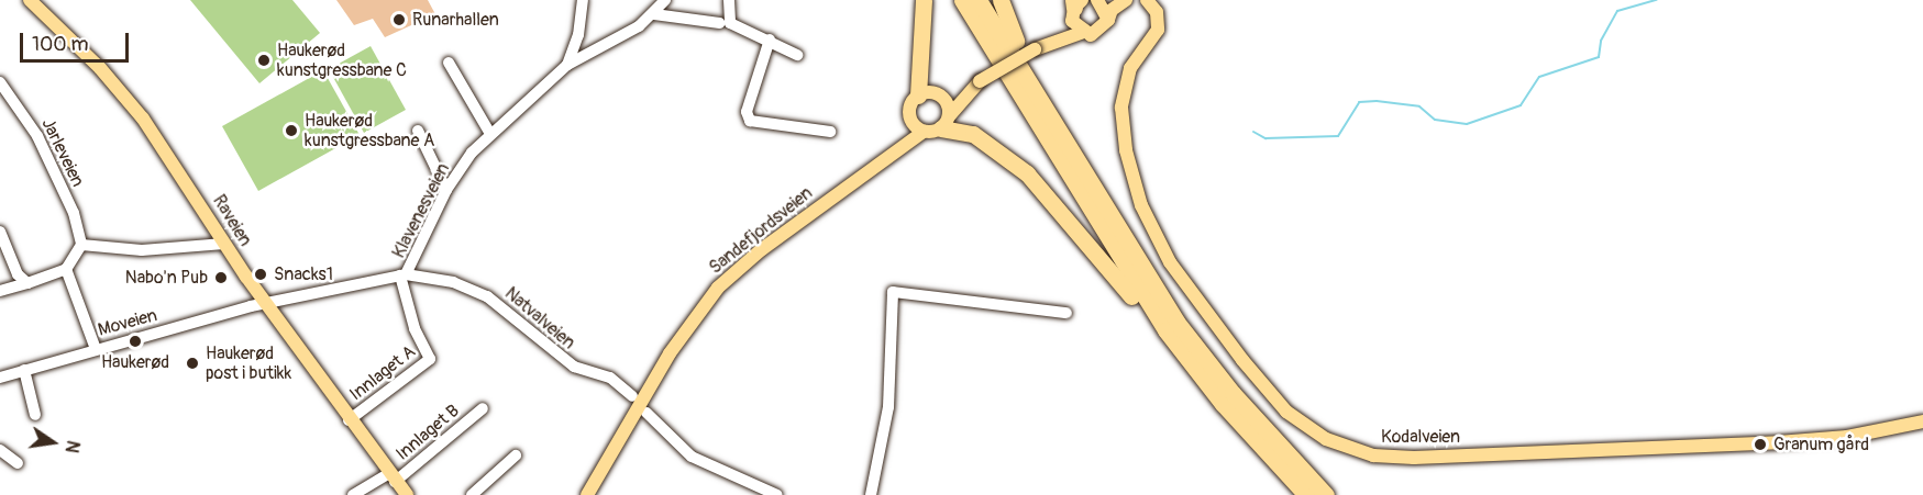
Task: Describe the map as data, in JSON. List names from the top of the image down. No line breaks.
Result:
{"streets":{"main road":["Raveien","Sandefjordsveien","Kodalveien"],"street":["Jarleveien","Klavenesveien","Natvalveien","Moveien","Innlaget A","Innlaget B"]},"crossings":[["Klavenesveien","Natvalveien"],["Klavenesveien","Innlaget A"],["Raveien","Natvalveien"],["Raveien","Moveien"],["Raveien","Innlaget A"],["Raveien","Innlaget B"],["Natvalveien","Moveien"],["Natvalveien","Innlaget A"]],"places":["Runarhallen","Haukerød kunstgressbane C","Haukerød kunstgressbane A","Snacks1","Nabo'n Pub","Haukerød","Haukerød post i butikk","Granum gård"],"scale_bar":"100 m","north":"right"}
